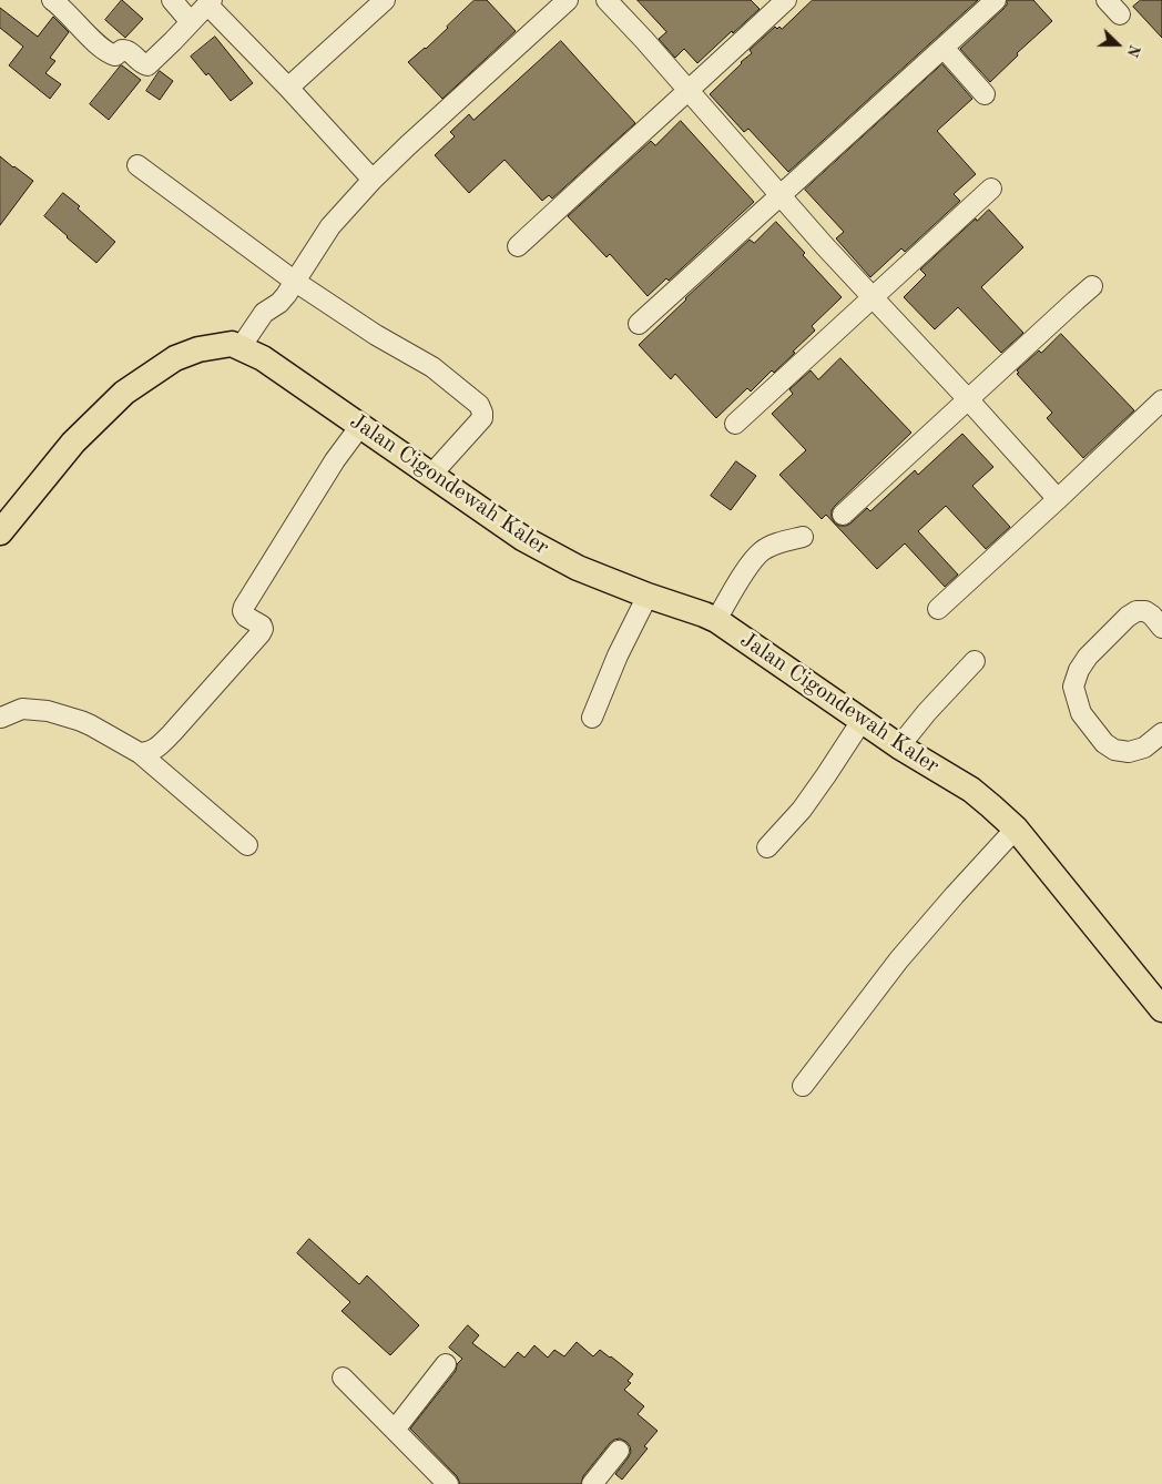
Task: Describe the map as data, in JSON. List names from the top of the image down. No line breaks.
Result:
{"streets":{"main road":["Jalan Cigondewah Kaler"]},"north":"right"}
